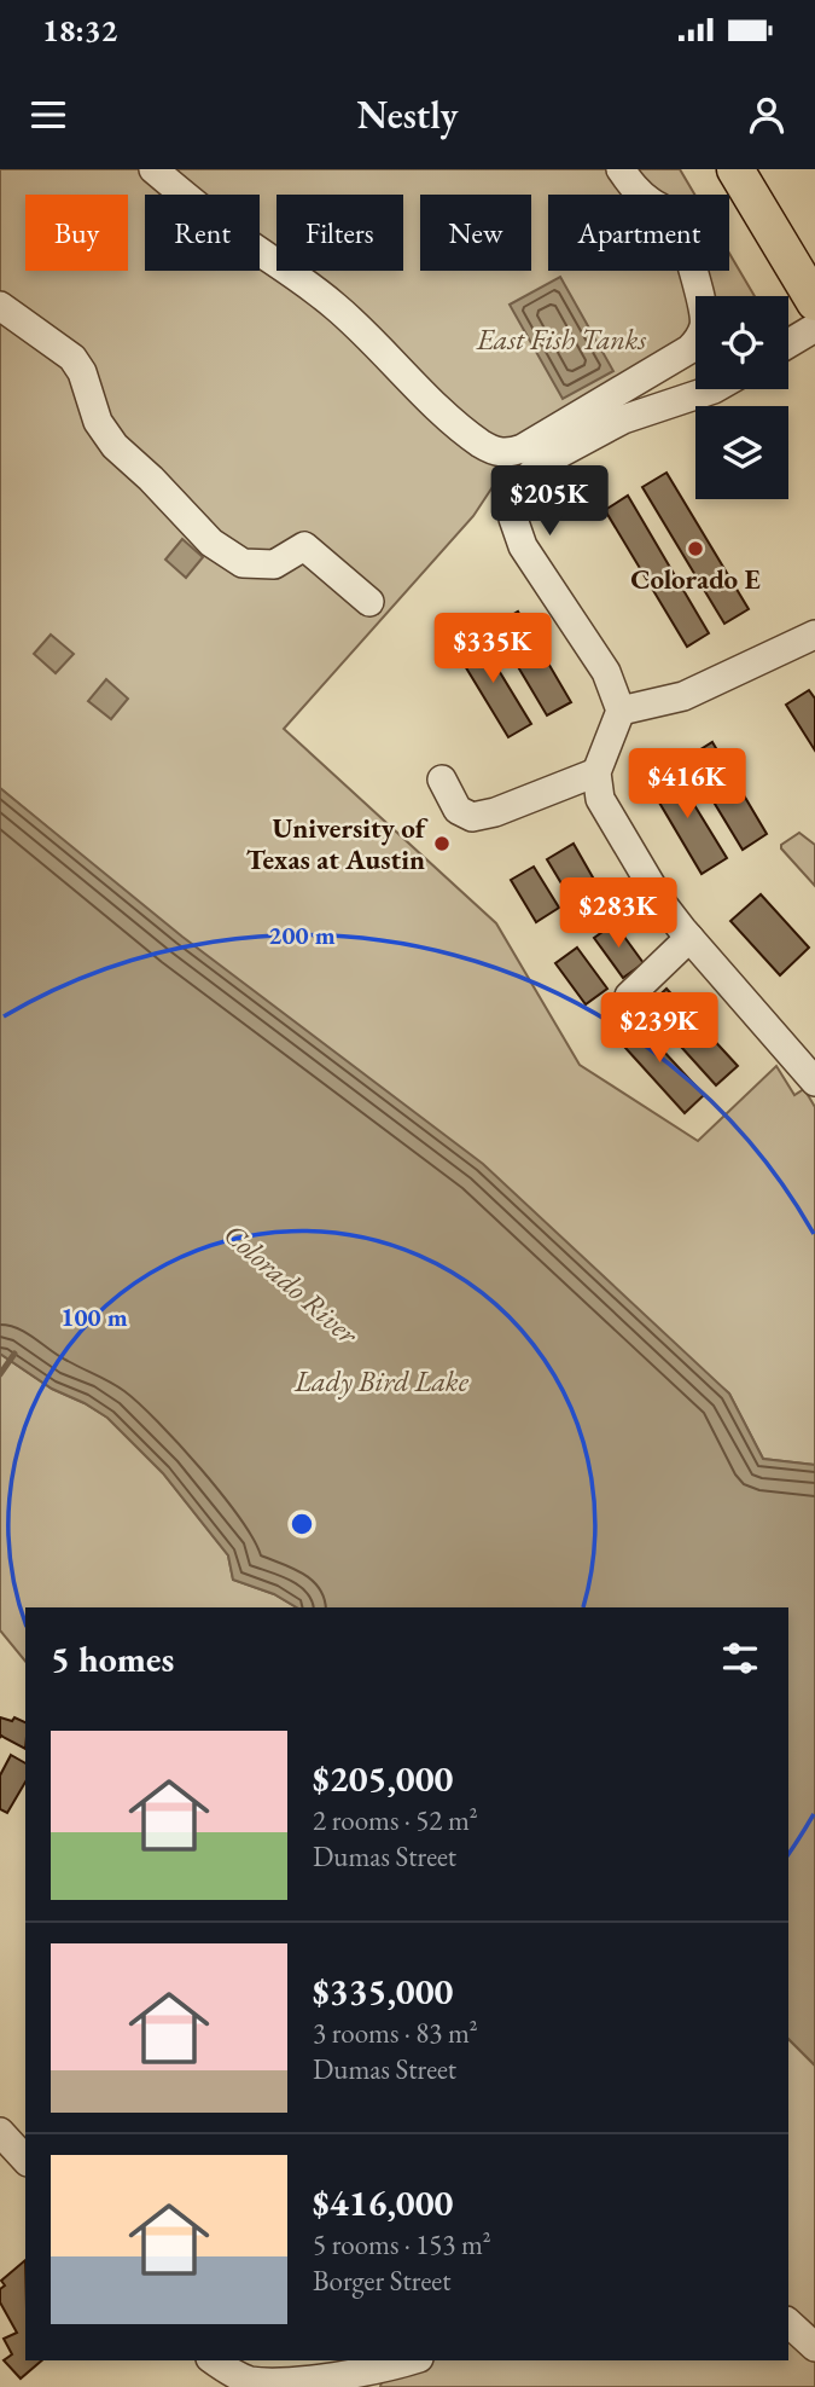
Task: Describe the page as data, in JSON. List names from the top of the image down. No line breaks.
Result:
{"water":["East Fish Tanks","Colorado River","Lady Bird Lake"],"places":["Colorado E","University of Texas at Austin"],"page":{"status":"18:32","header":"Nestly","chip":["Buy","Rent","Filters","New","Apartment"],"price":["$205K","$335K","$416K","$283K","$239K"],"heading":"5 homes","list":[{"name":"$205,000","note":"2 rooms · 52 m² · Dumas Street"},{"name":"$335,000","note":"3 rooms · 83 m² · Dumas Street"},{"name":"$416,000","note":"5 rooms · 153 m² · Borger Street"}]},"rings":["200 m","100 m"]}
